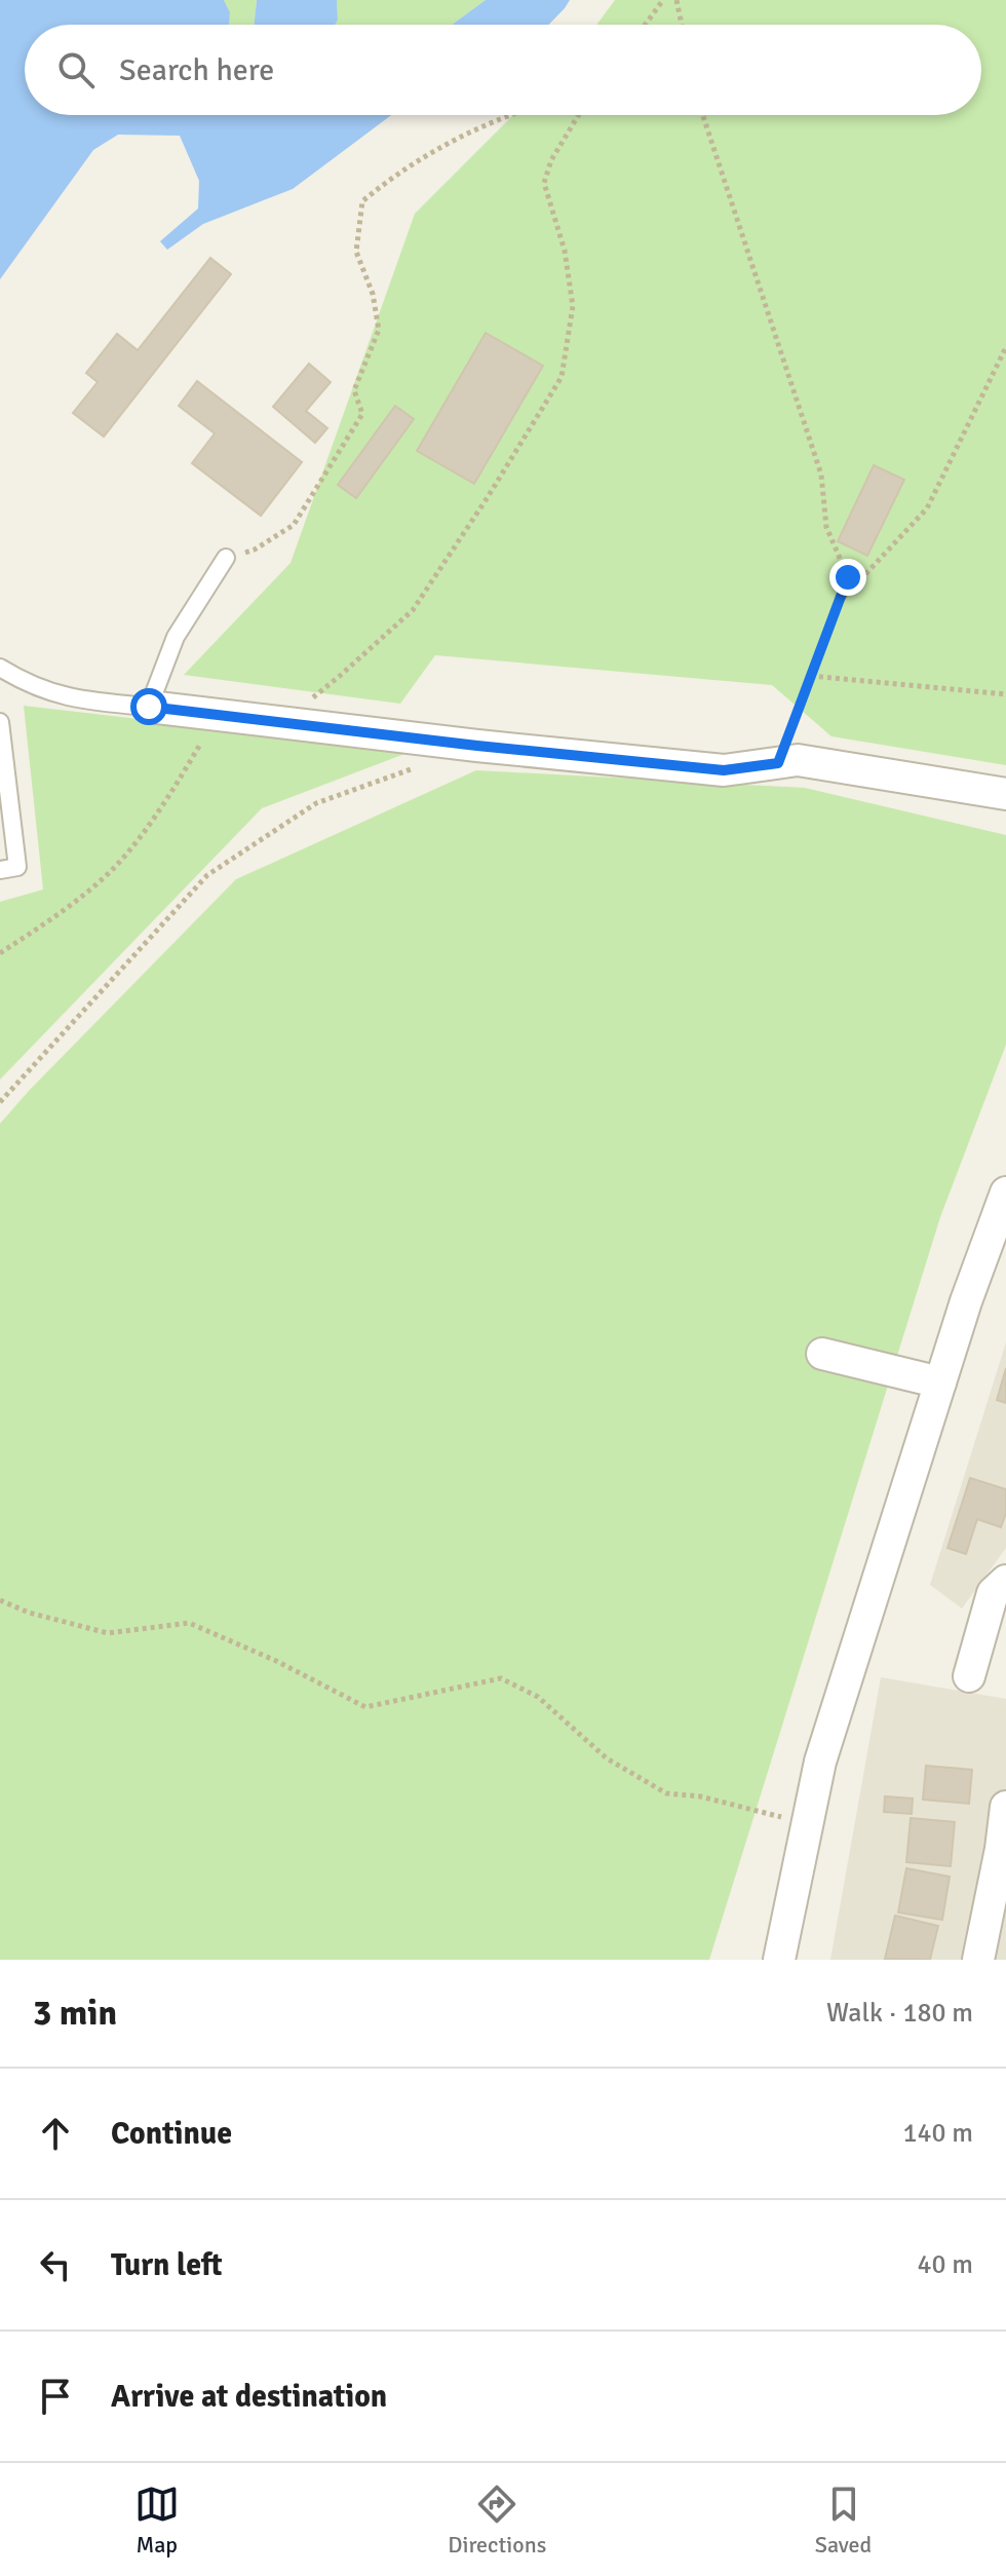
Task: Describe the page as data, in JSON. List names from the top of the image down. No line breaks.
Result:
{"page":{"search":"Search here","heading":["3 min","Walk · 180 m"],"list":[["Continue","140 m"],["Turn left","40 m"],"Arrive at destination"],"nav":["Map","Directions","Saved"]}}
